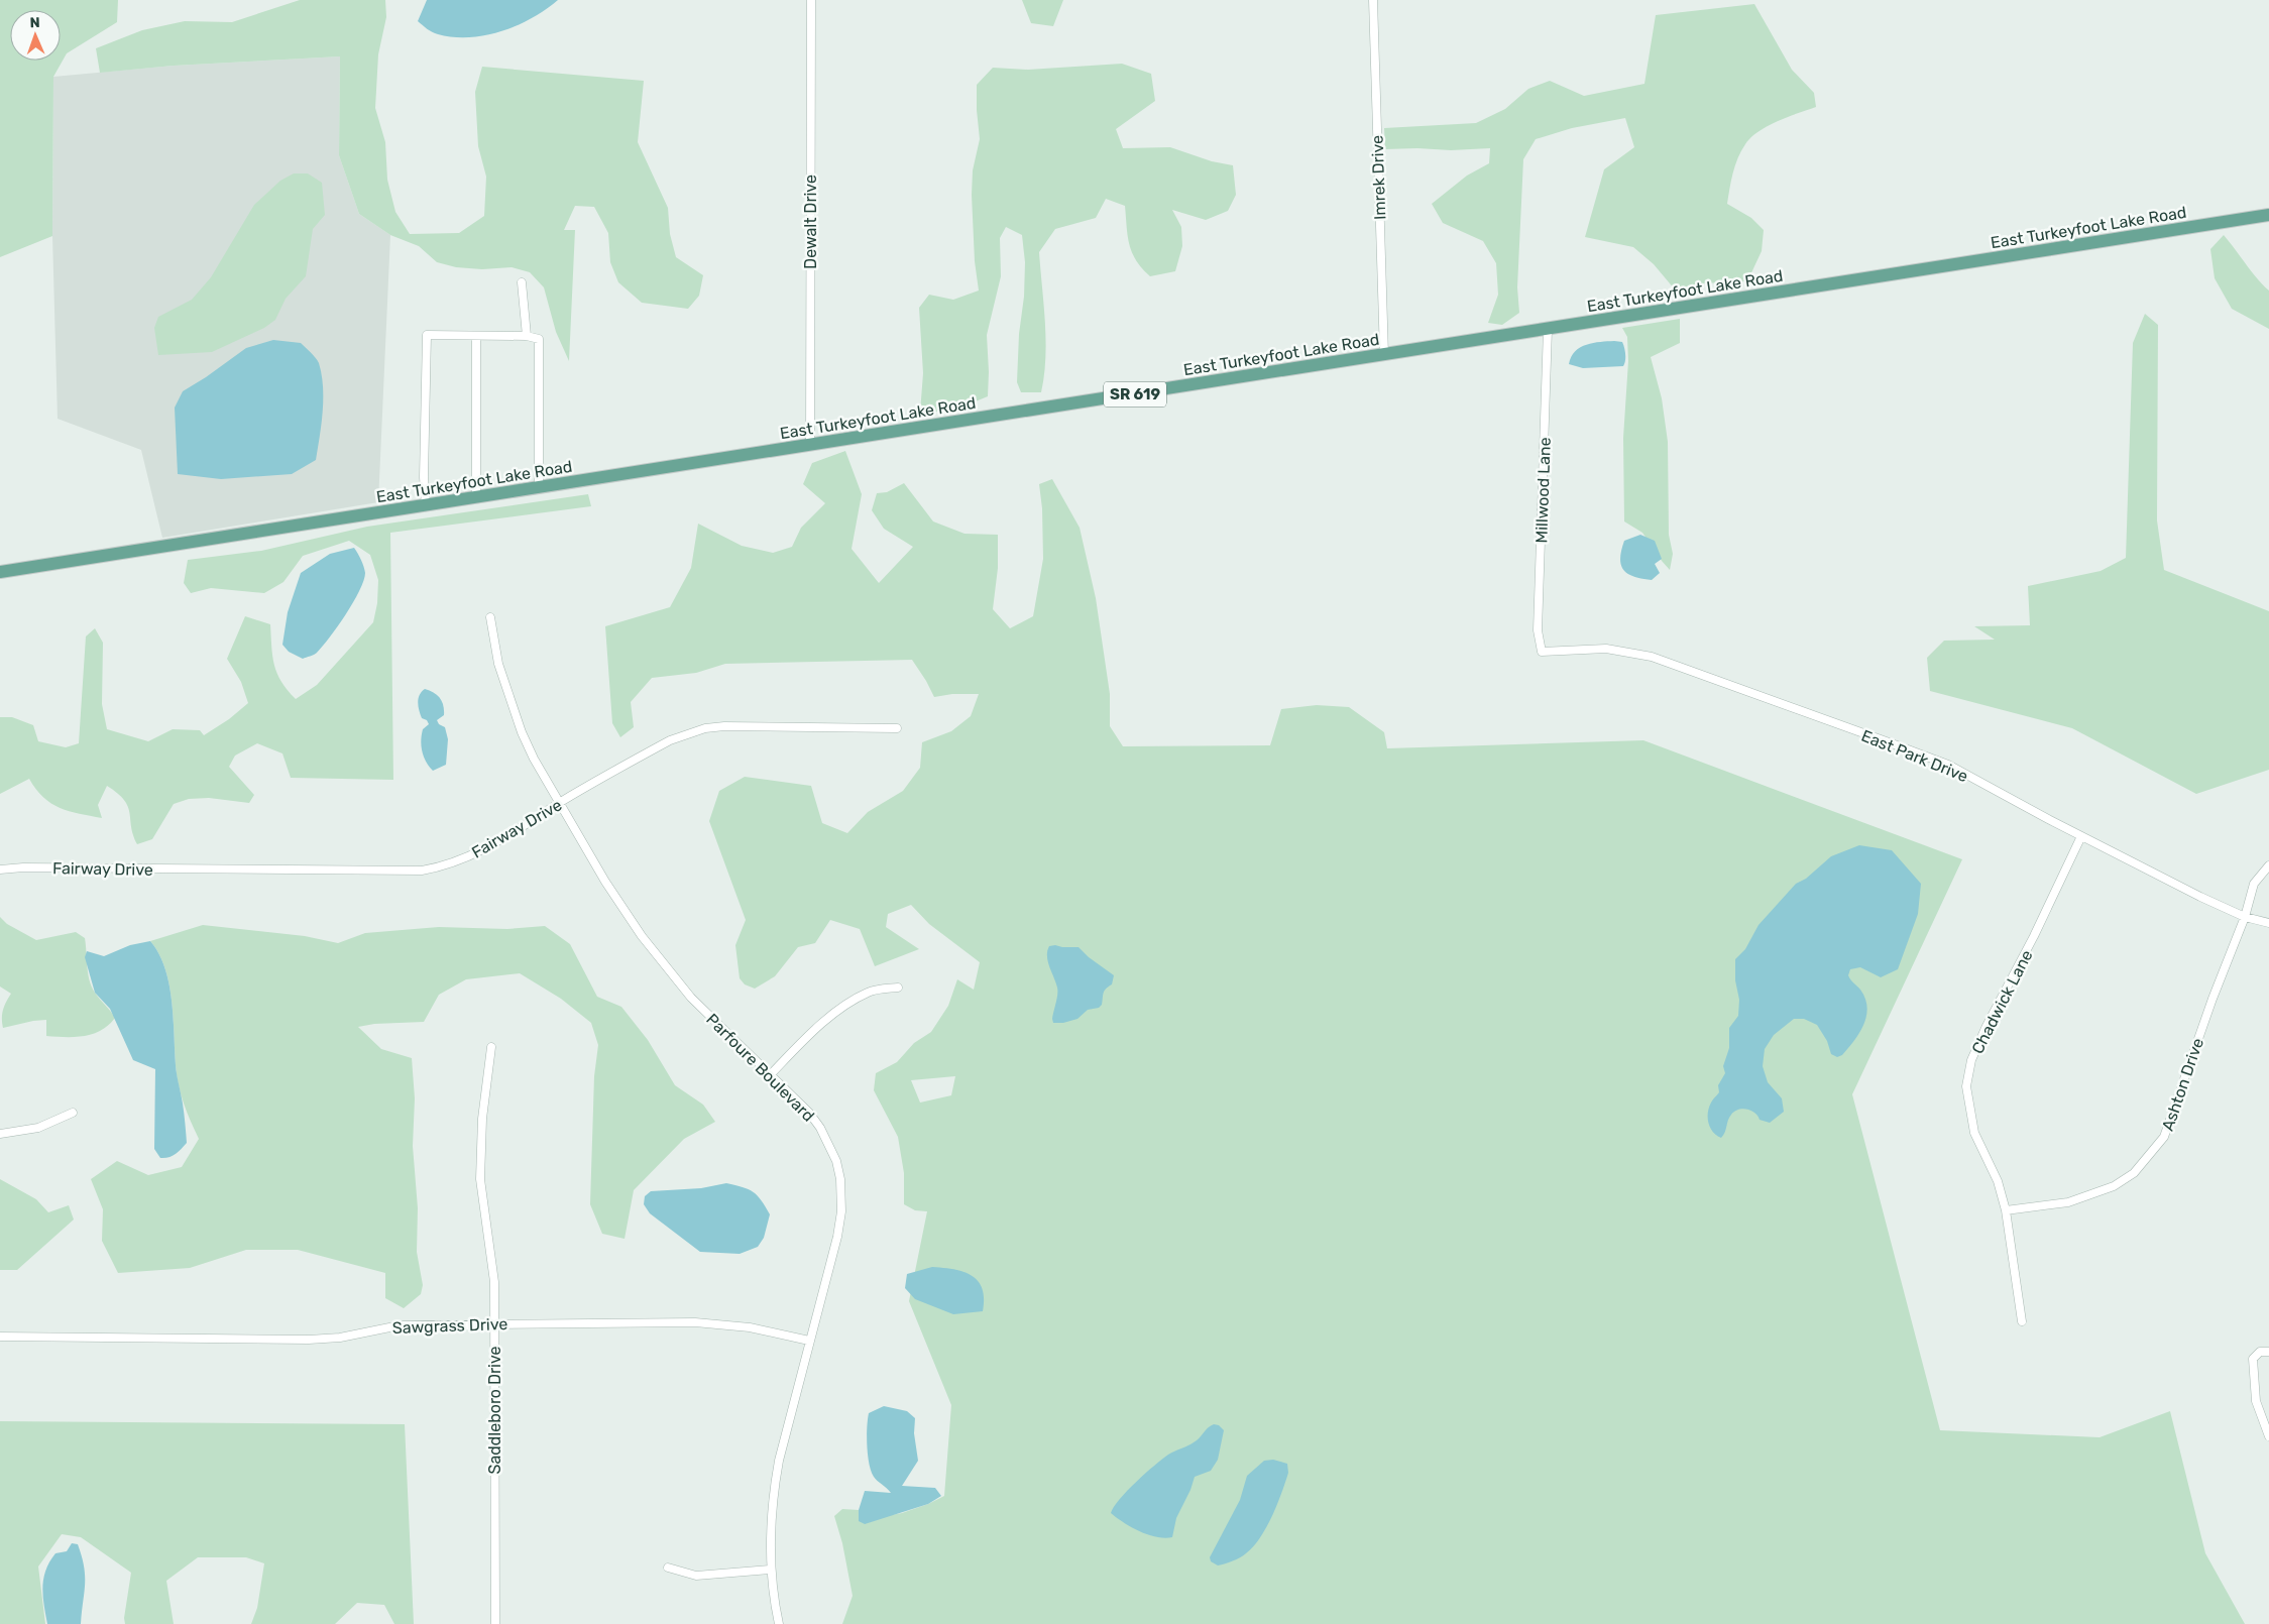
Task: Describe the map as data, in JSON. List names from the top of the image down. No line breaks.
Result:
{"streets":{"main road":["East Turkeyfoot Lake Road","SR 619"],"street":["Imrek Drive","Dewalt Drive","Millwood Lane","East Park Drive","Fairway Drive","Chadwick Lane","Parfoure Boulevard","Ashton Drive","Sawgrass Drive","Saddleboro Drive"]},"crossings":[["Imrek Drive","East Turkeyfoot Lake Road"],["Dewalt Drive","East Turkeyfoot Lake Road"],["East Turkeyfoot Lake Road","Millwood Lane"],["Millwood Lane","East Park Drive"],["East Park Drive","Chadwick Lane"],["East Park Drive","Ashton Drive"],["Fairway Drive","Parfoure Boulevard"],["Chadwick Lane","Ashton Drive"],["Parfoure Boulevard","Sawgrass Drive"],["Sawgrass Drive","Saddleboro Drive"]],"north":"top"}
